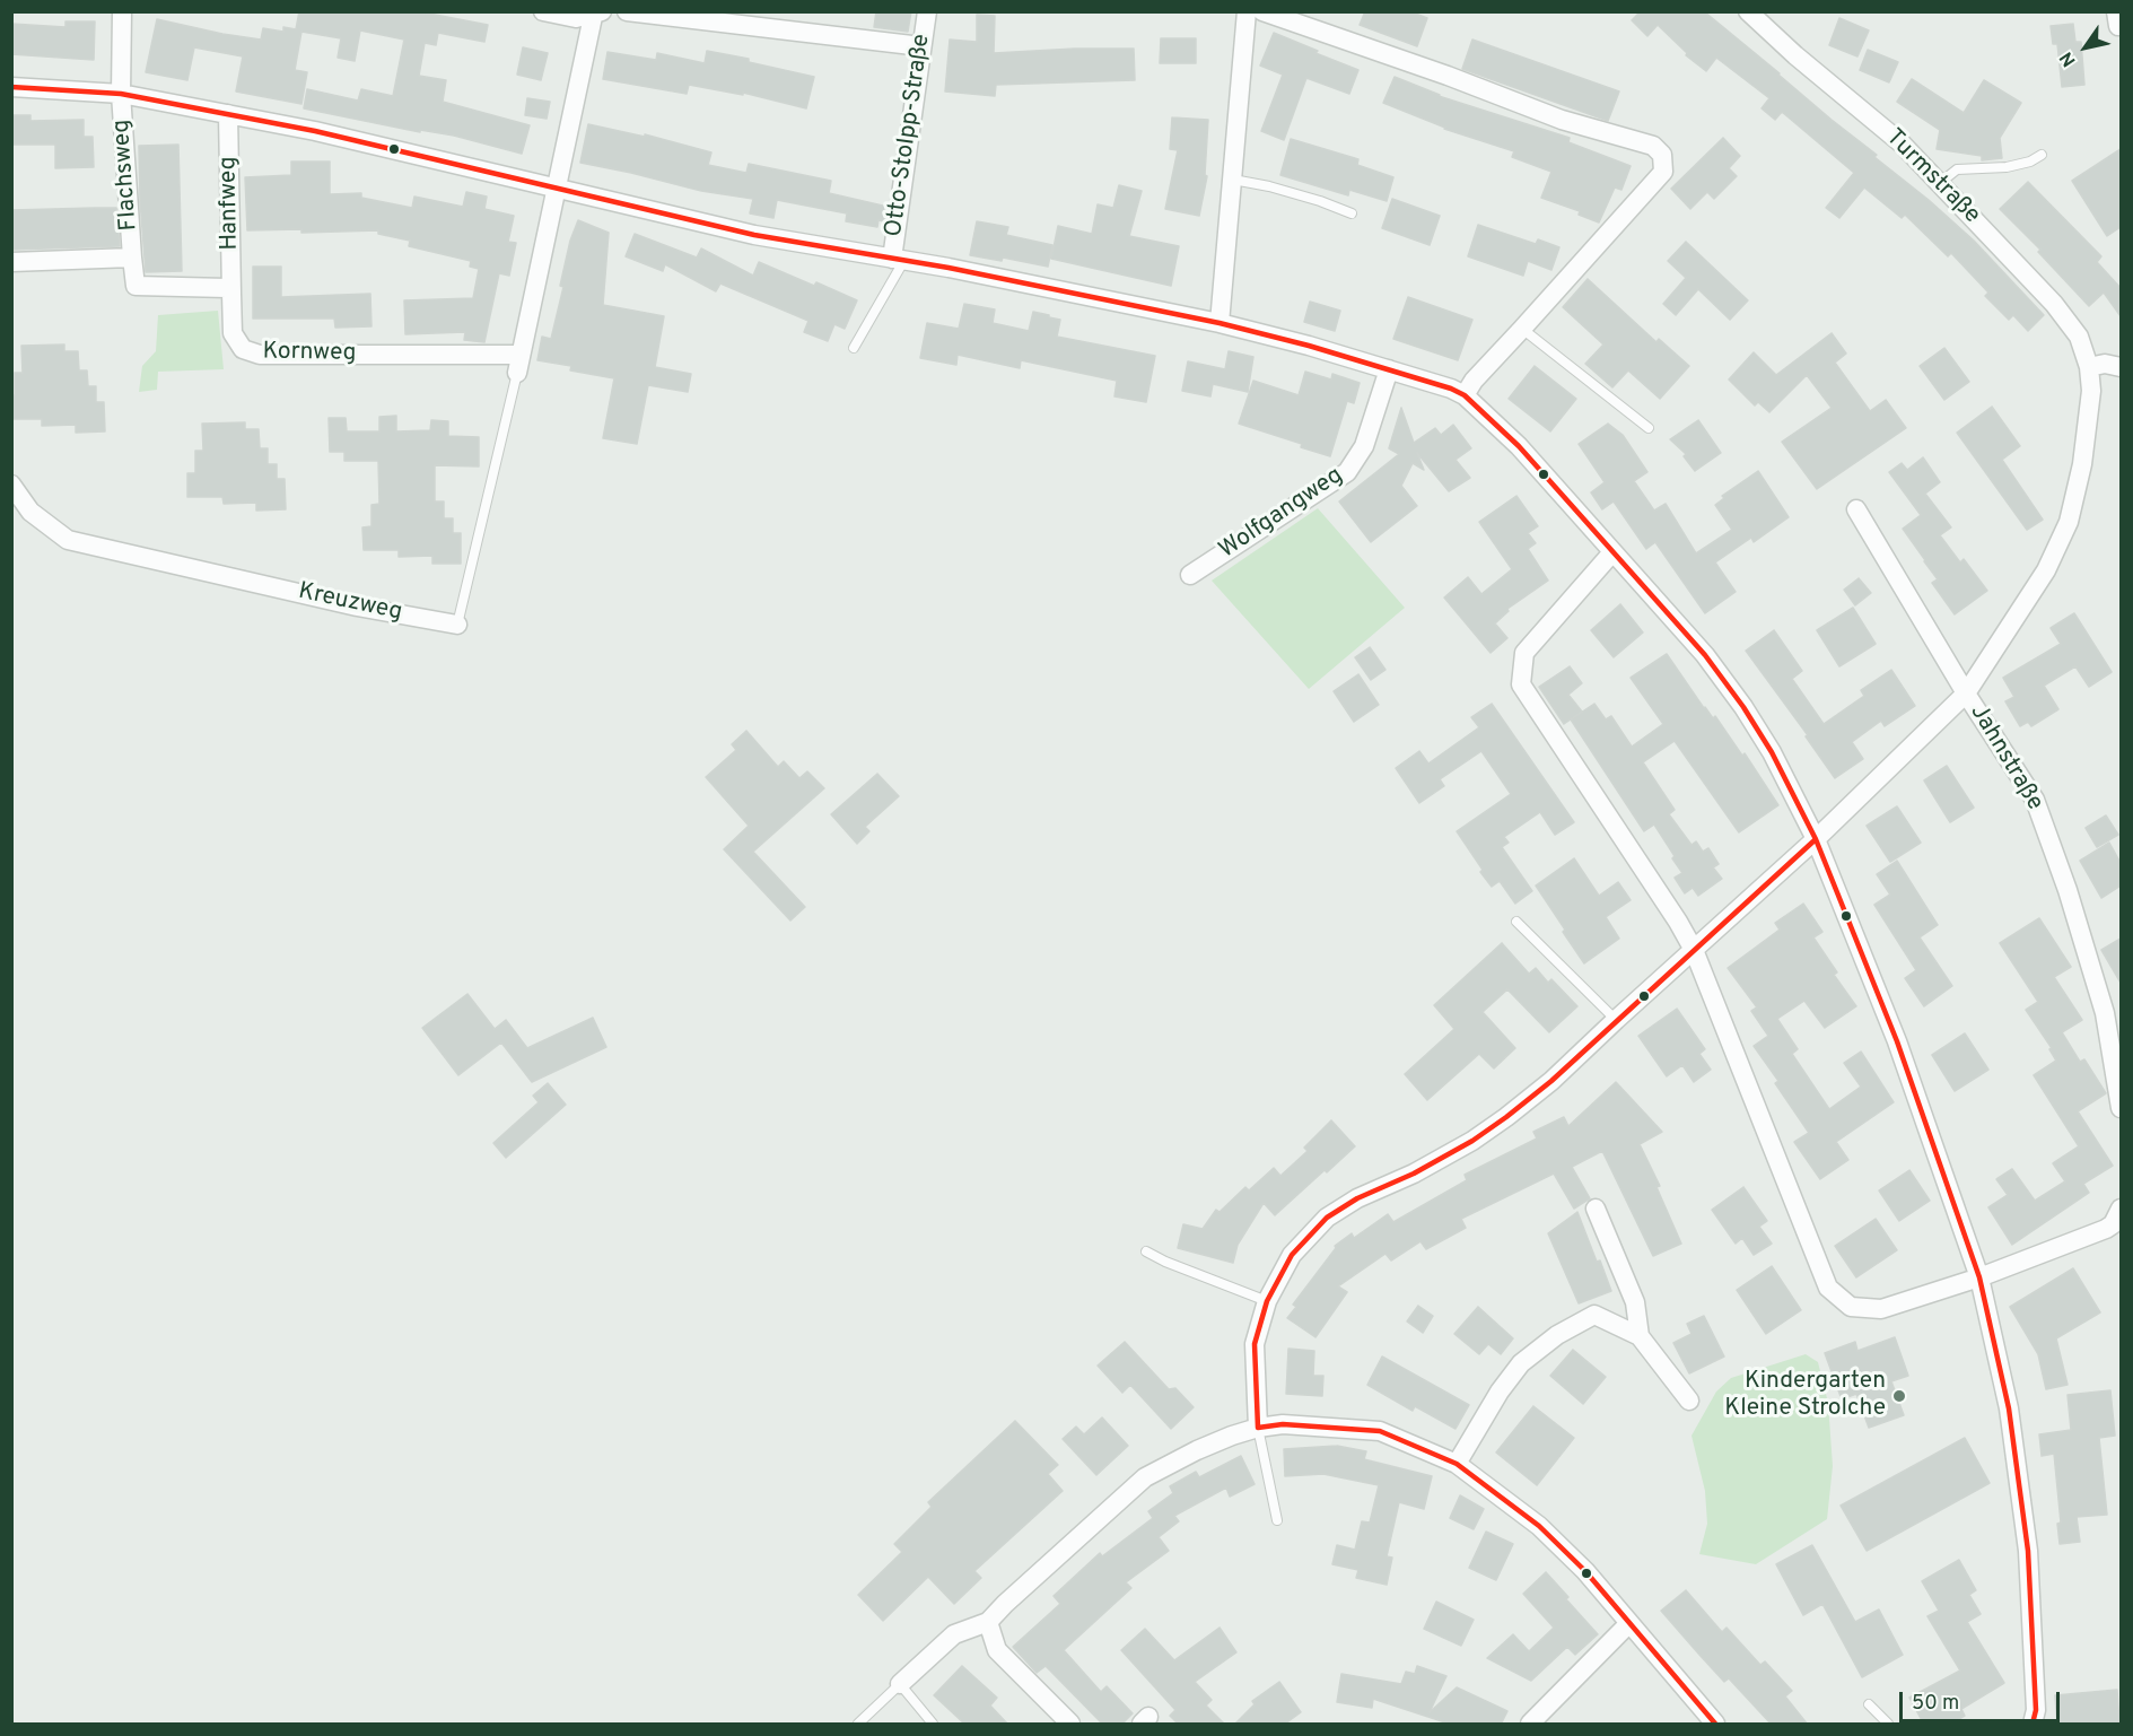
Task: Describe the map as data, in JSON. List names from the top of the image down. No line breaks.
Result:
{"streets":{"street":["Otto-Stolpp-Straße","Flachsweg","Turmstraße","Hanfweg","Kornweg","Wolfgangweg","Kreuzweg","Jahnstraße"]},"crossings":[["Turmstraße","Jahnstraße"],["Hanfweg","Kornweg"],["Kornweg","Kreuzweg"]],"places":["Kindergarten Kleine Strolche"],"scale_bar":"50 m","north":"bottom left"}
